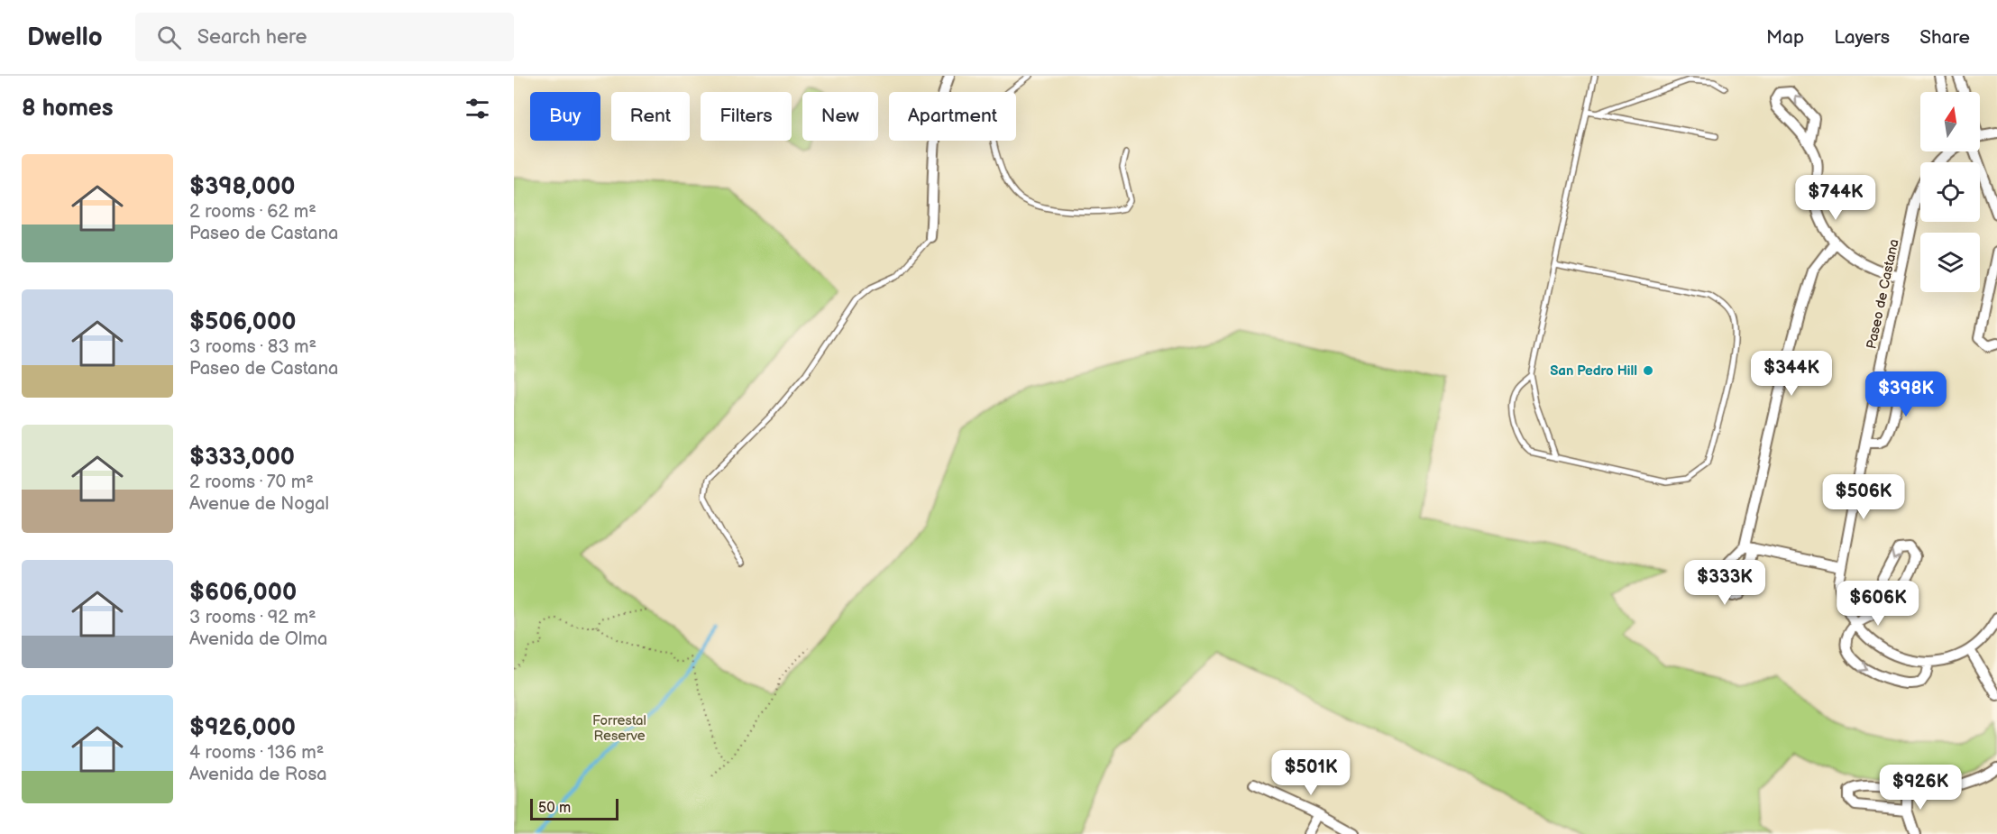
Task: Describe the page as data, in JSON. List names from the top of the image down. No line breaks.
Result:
{"streets":{"street":["Paseo de Castana"]},"parks":["Forrestal Reserve"],"places":["San Pedro Hill"],"scale_bar":"50 m","north":"top","page":{"header":"Dwello","search":"Search here","nav":["Map","Layers","Share"],"heading":"8 homes","chip":["Buy","Rent","Filters","New","Apartment"],"list":[{"name":"$398,000","note":"2 rooms · 62 m² · Paseo de Castana"},{"name":"$506,000","note":"3 rooms · 83 m² · Paseo de Castana"},{"name":"$333,000","note":"2 rooms · 70 m² · Avenue de Nogal"},{"name":"$606,000","note":"3 rooms · 92 m² · Avenida de Olma"},{"name":"$926,000","note":"4 rooms · 136 m² · Avenida de Rosa"}],"price":["$744K","$344K","$398K","$506K","$333K","$606K","$501K","$926K"],"scale":"50 m"}}
